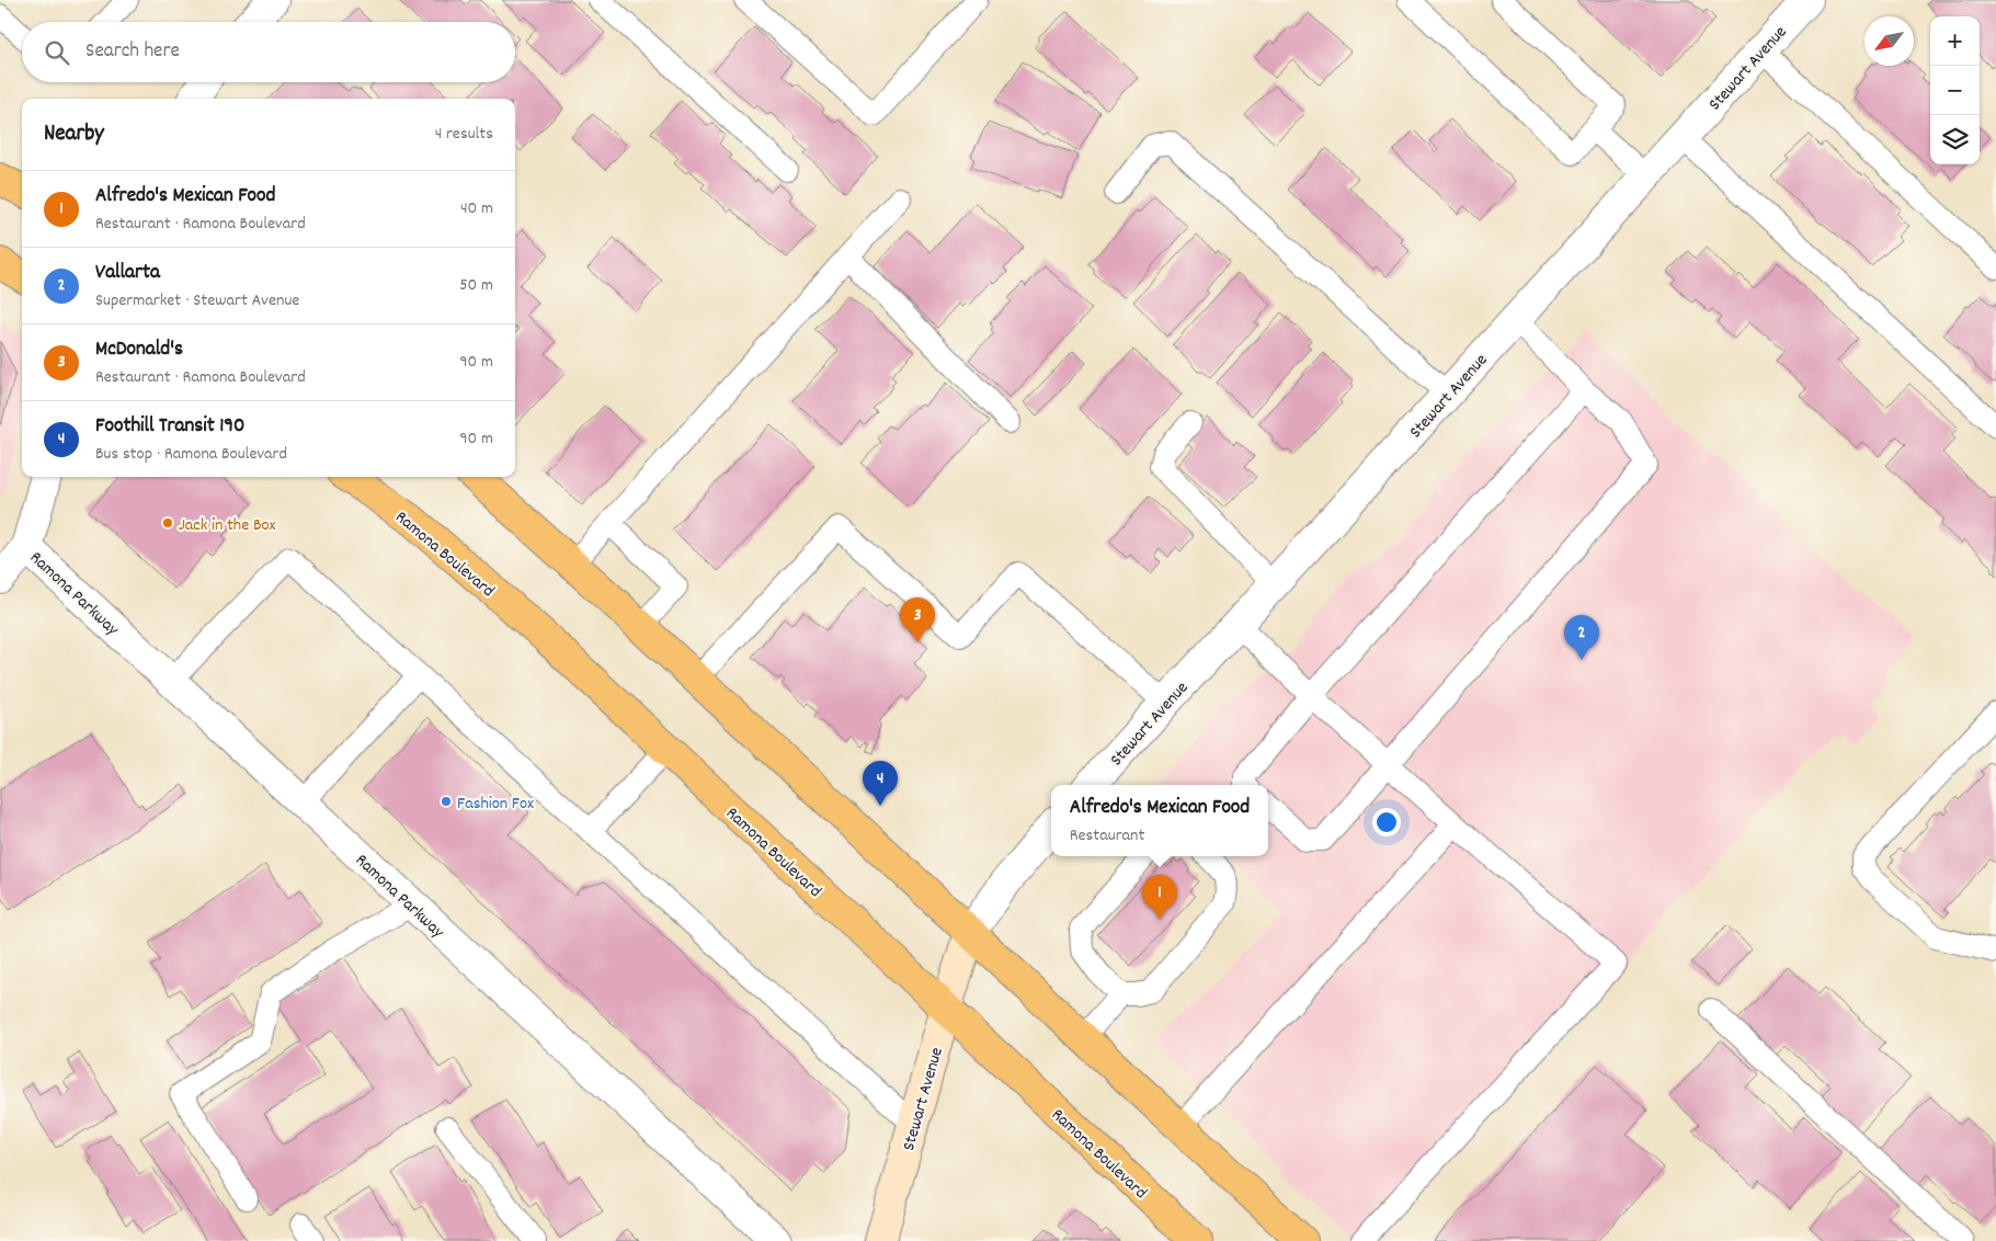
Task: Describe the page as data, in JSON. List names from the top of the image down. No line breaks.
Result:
{"streets":{"main road":["Ramona Boulevard"],"street":["Stewart Avenue","Ramona Parkway"]},"crossings":[["Stewart Avenue","Ramona Boulevard"]],"places":["Jack in the Box","Fashion Fox"],"north":"bottom left","page":{"map_buttons":["+","−"],"search":"Search here","heading":["Nearby","4 results"],"list":[{"mark":"1","name":"Alfredo's Mexican Food","note":"Restaurant · Ramona Boulevard","value":"40 m"},{"mark":"2","name":"Vallarta","note":"Supermarket · Stewart Avenue","value":"50 m"},{"mark":"3","name":"McDonald's","note":"Restaurant · Ramona Boulevard","value":"90 m"},{"mark":"4","name":"Foothill Transit 190","note":"Bus stop · Ramona Boulevard","value":"90 m"}],"pins":["3","2","4","1"],"popup":["Alfredo's Mexican Food","Restaurant"]}}
